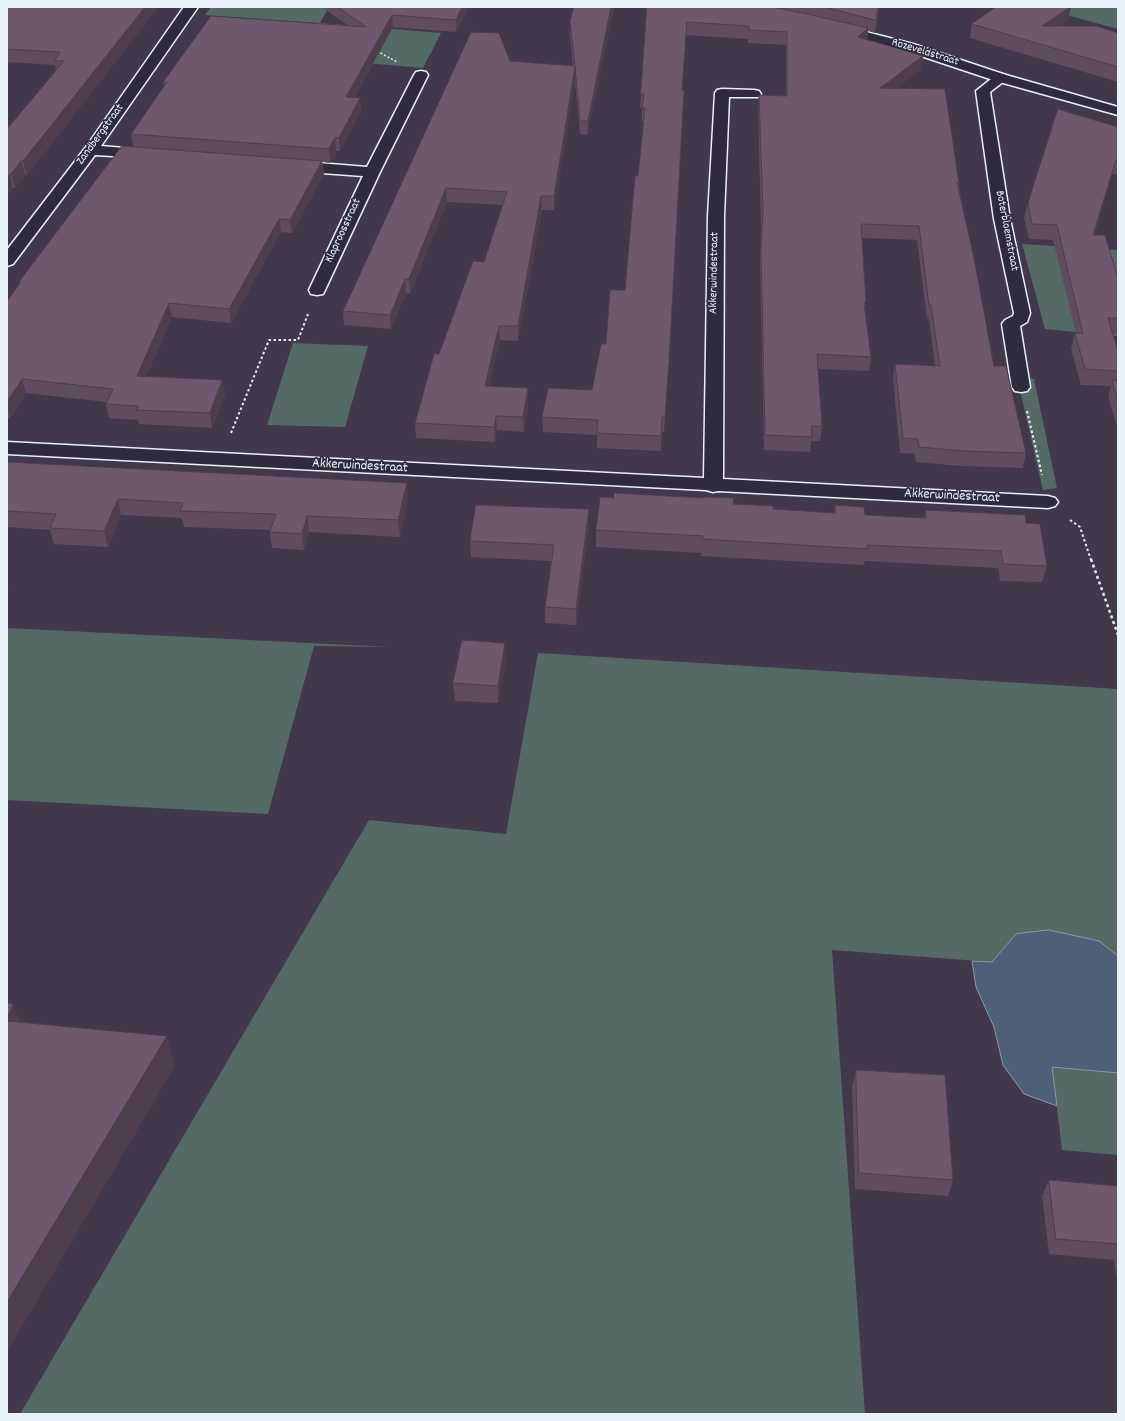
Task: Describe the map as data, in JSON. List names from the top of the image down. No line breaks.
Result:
{"streets":{"street":["Rozeveldstraat","Zandbergstraat","Klaproosstraat","Boterbloemstraat","Akkerwindestraat"]},"crossings":[["Rozeveldstraat","Boterbloemstraat"]]}
